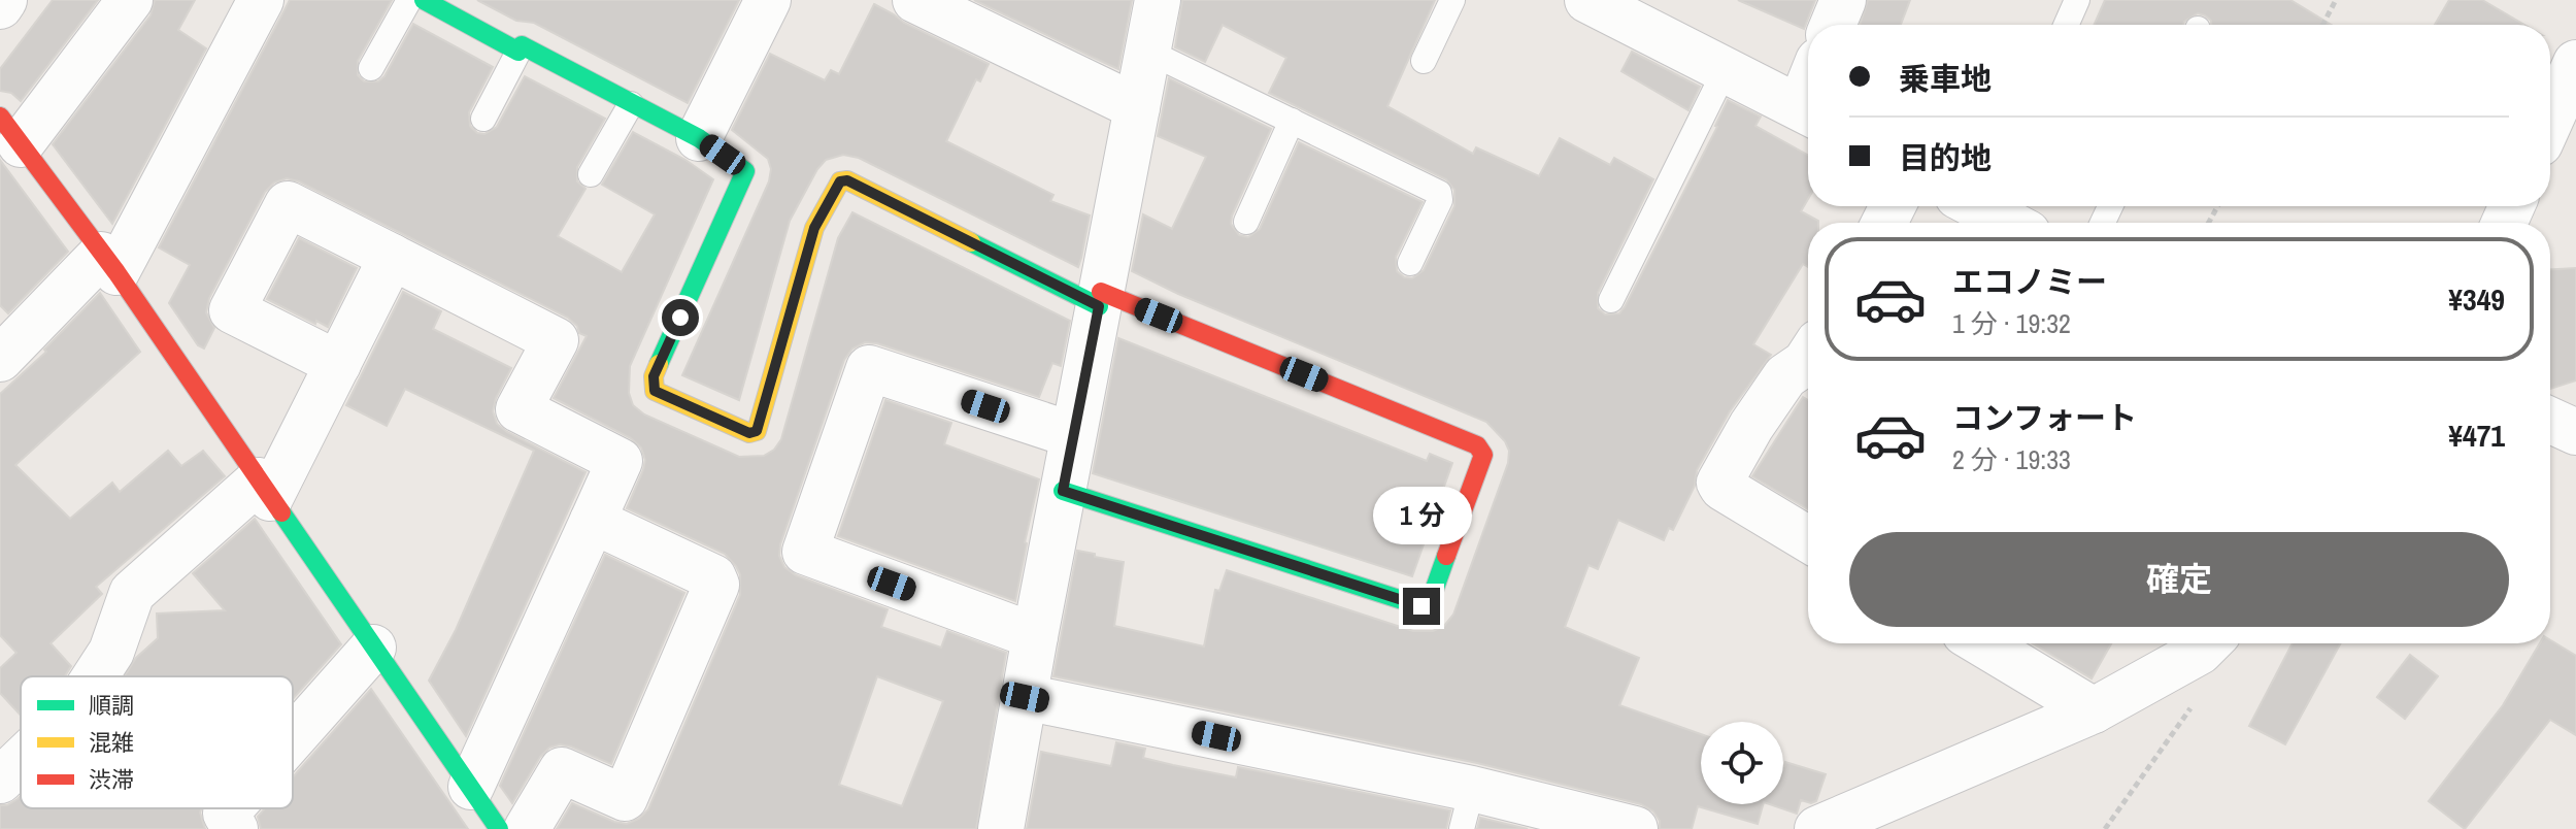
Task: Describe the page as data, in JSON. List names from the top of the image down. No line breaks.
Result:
{"legend":["順調","混雑","渋滞"],"page":{"banner":["乗車地","目的地"],"list":[{"name":"エコノミー","note":"1 分 · 19:32","value":"¥349"},{"name":"コンフォート","note":"2 分 · 19:33","value":"¥471"}],"bubble":"1 分","buttons":"確定"}}
